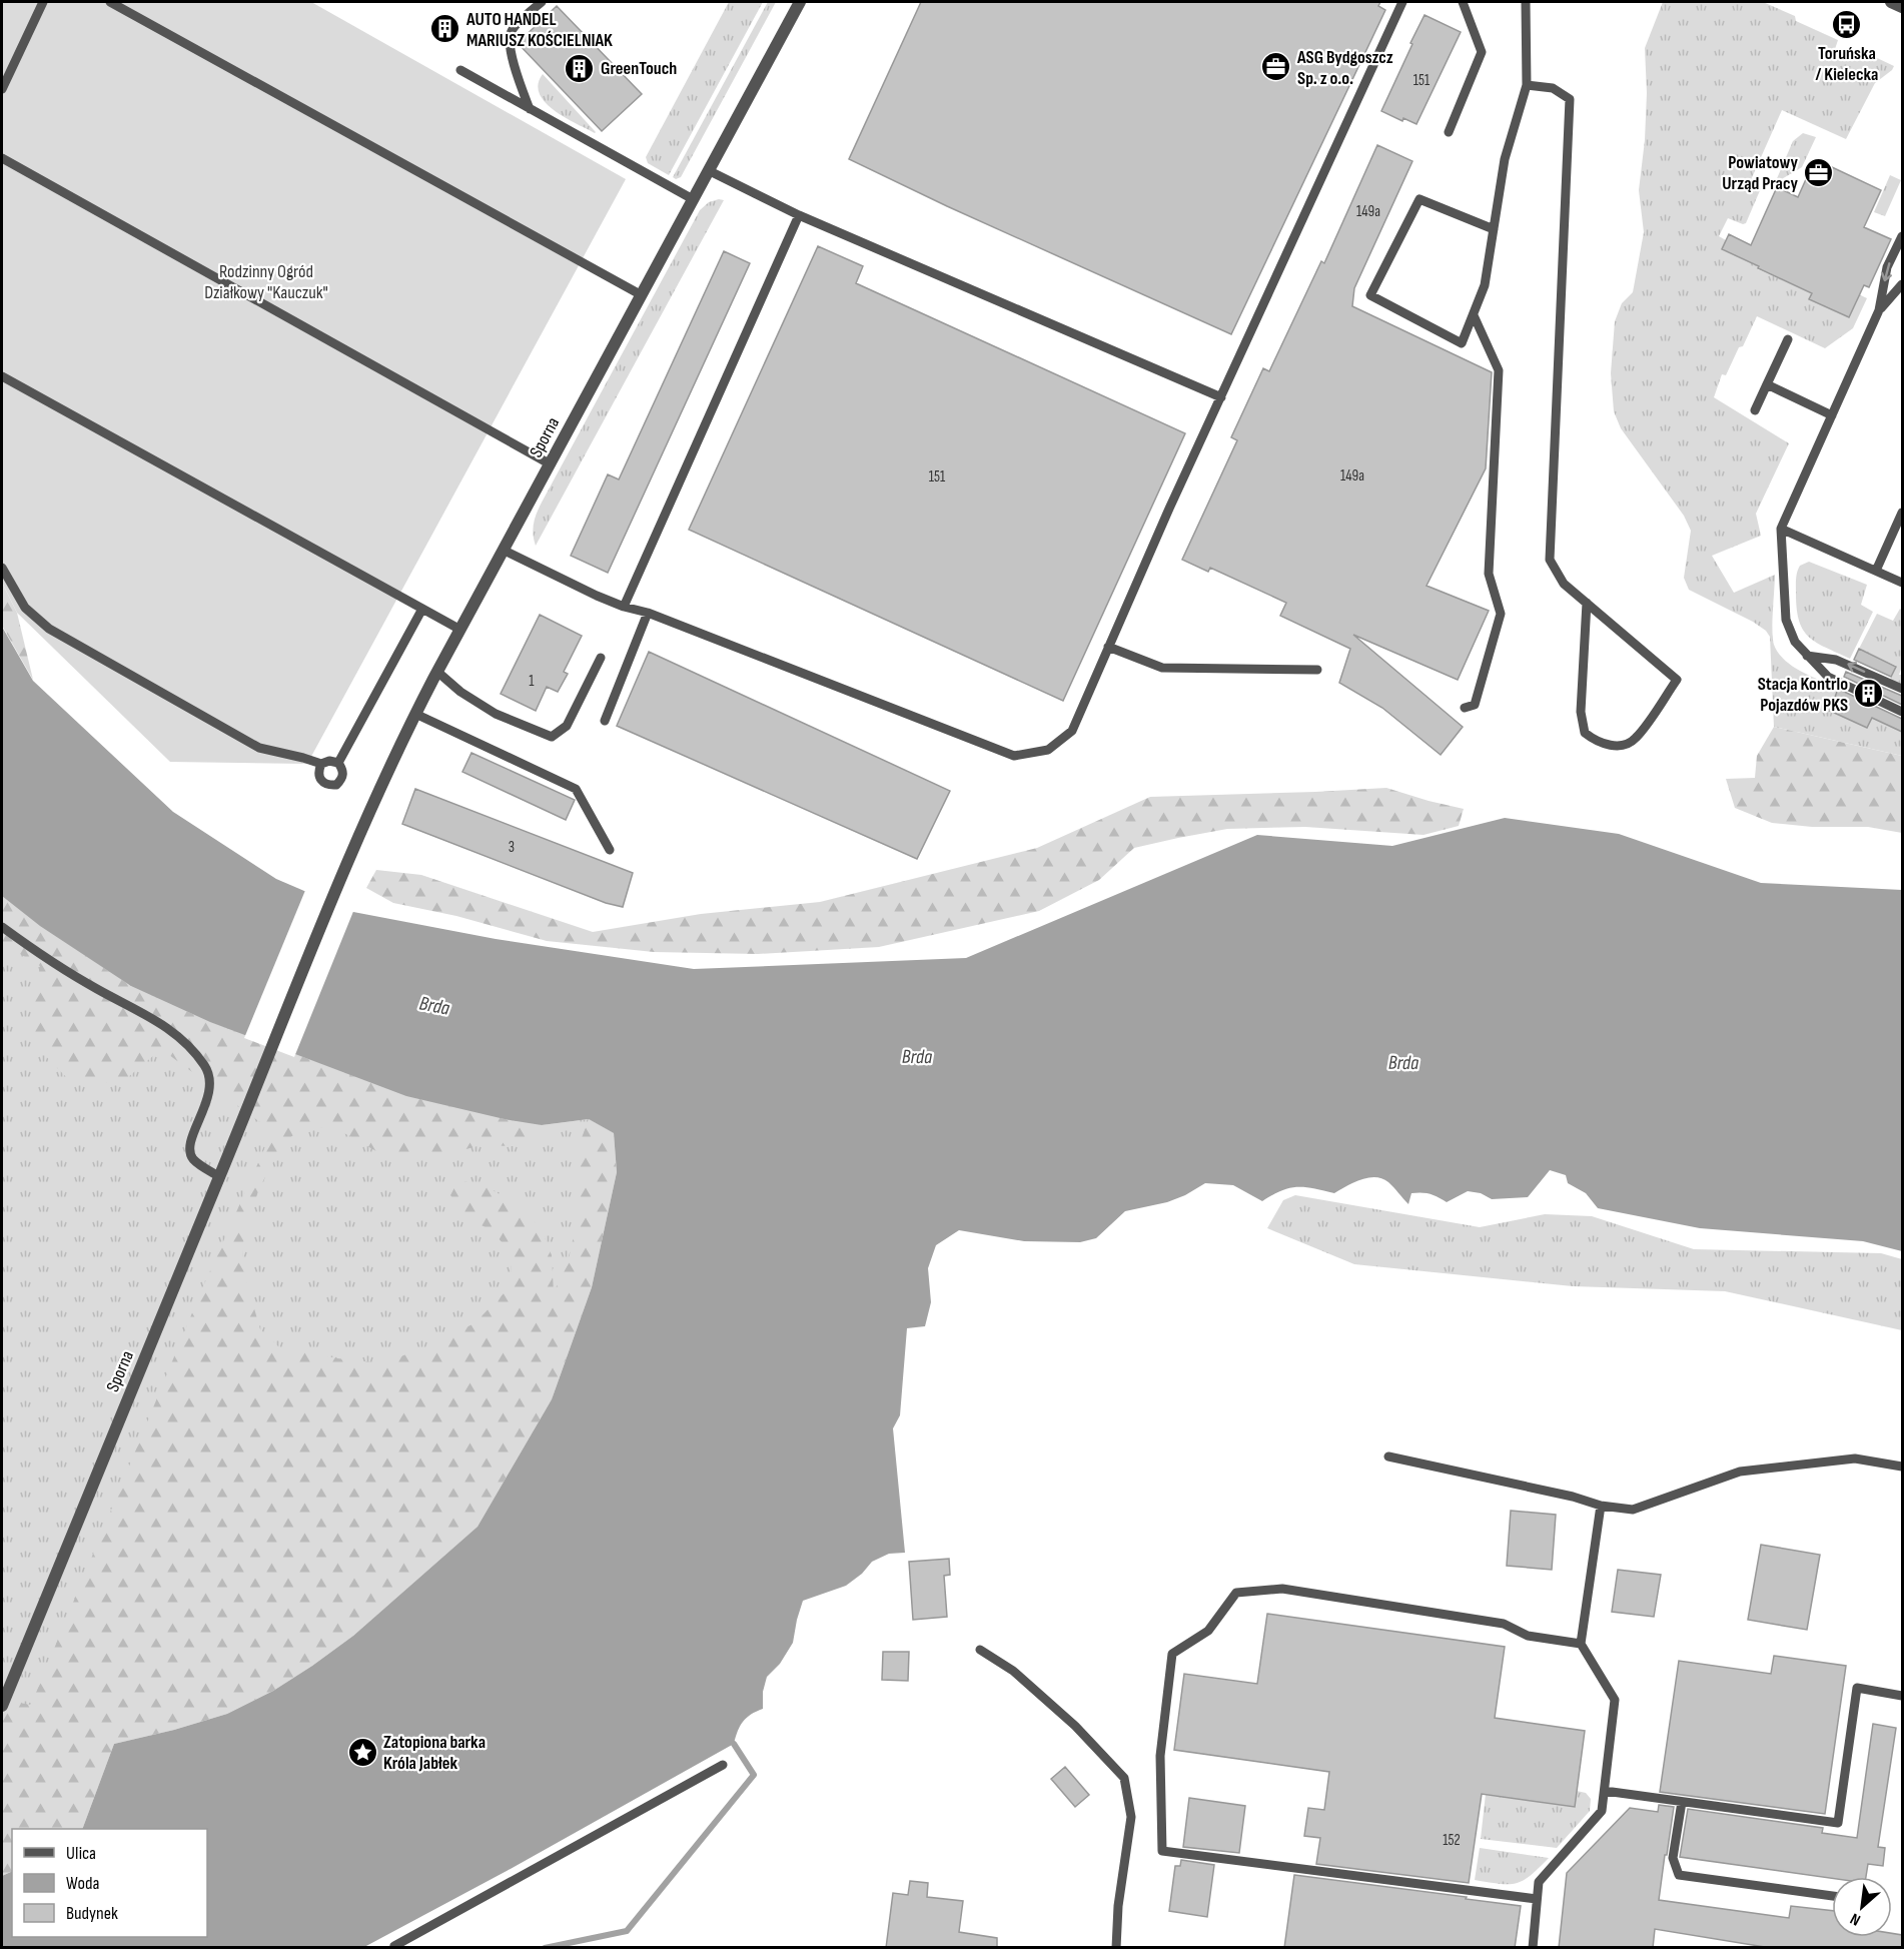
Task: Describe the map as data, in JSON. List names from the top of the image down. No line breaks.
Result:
{"streets":{"street":["Sporna"]},"water":["Brda"],"parks":["Rodzinny Ogród Działkowy \"Kauczuk\""],"places":{"bus stop":["Toruńska / Kielecka"],"building":["AUTO HANDEL MARIUSZ KOŚCIELNIAK","GreenTouch","Stacja Kontrlo Pojazdów PKS"],"office":["ASG Bydgoszcz Sp. z o.o.","Powiatowy Urząd Pracy"],"place":["Zatopiona barka Króla Jabłek"]},"house_numbers":["151","149a","149a","151","1","3","152"],"legend":["Ulica","Woda","Budynek"],"north":"bottom left"}
